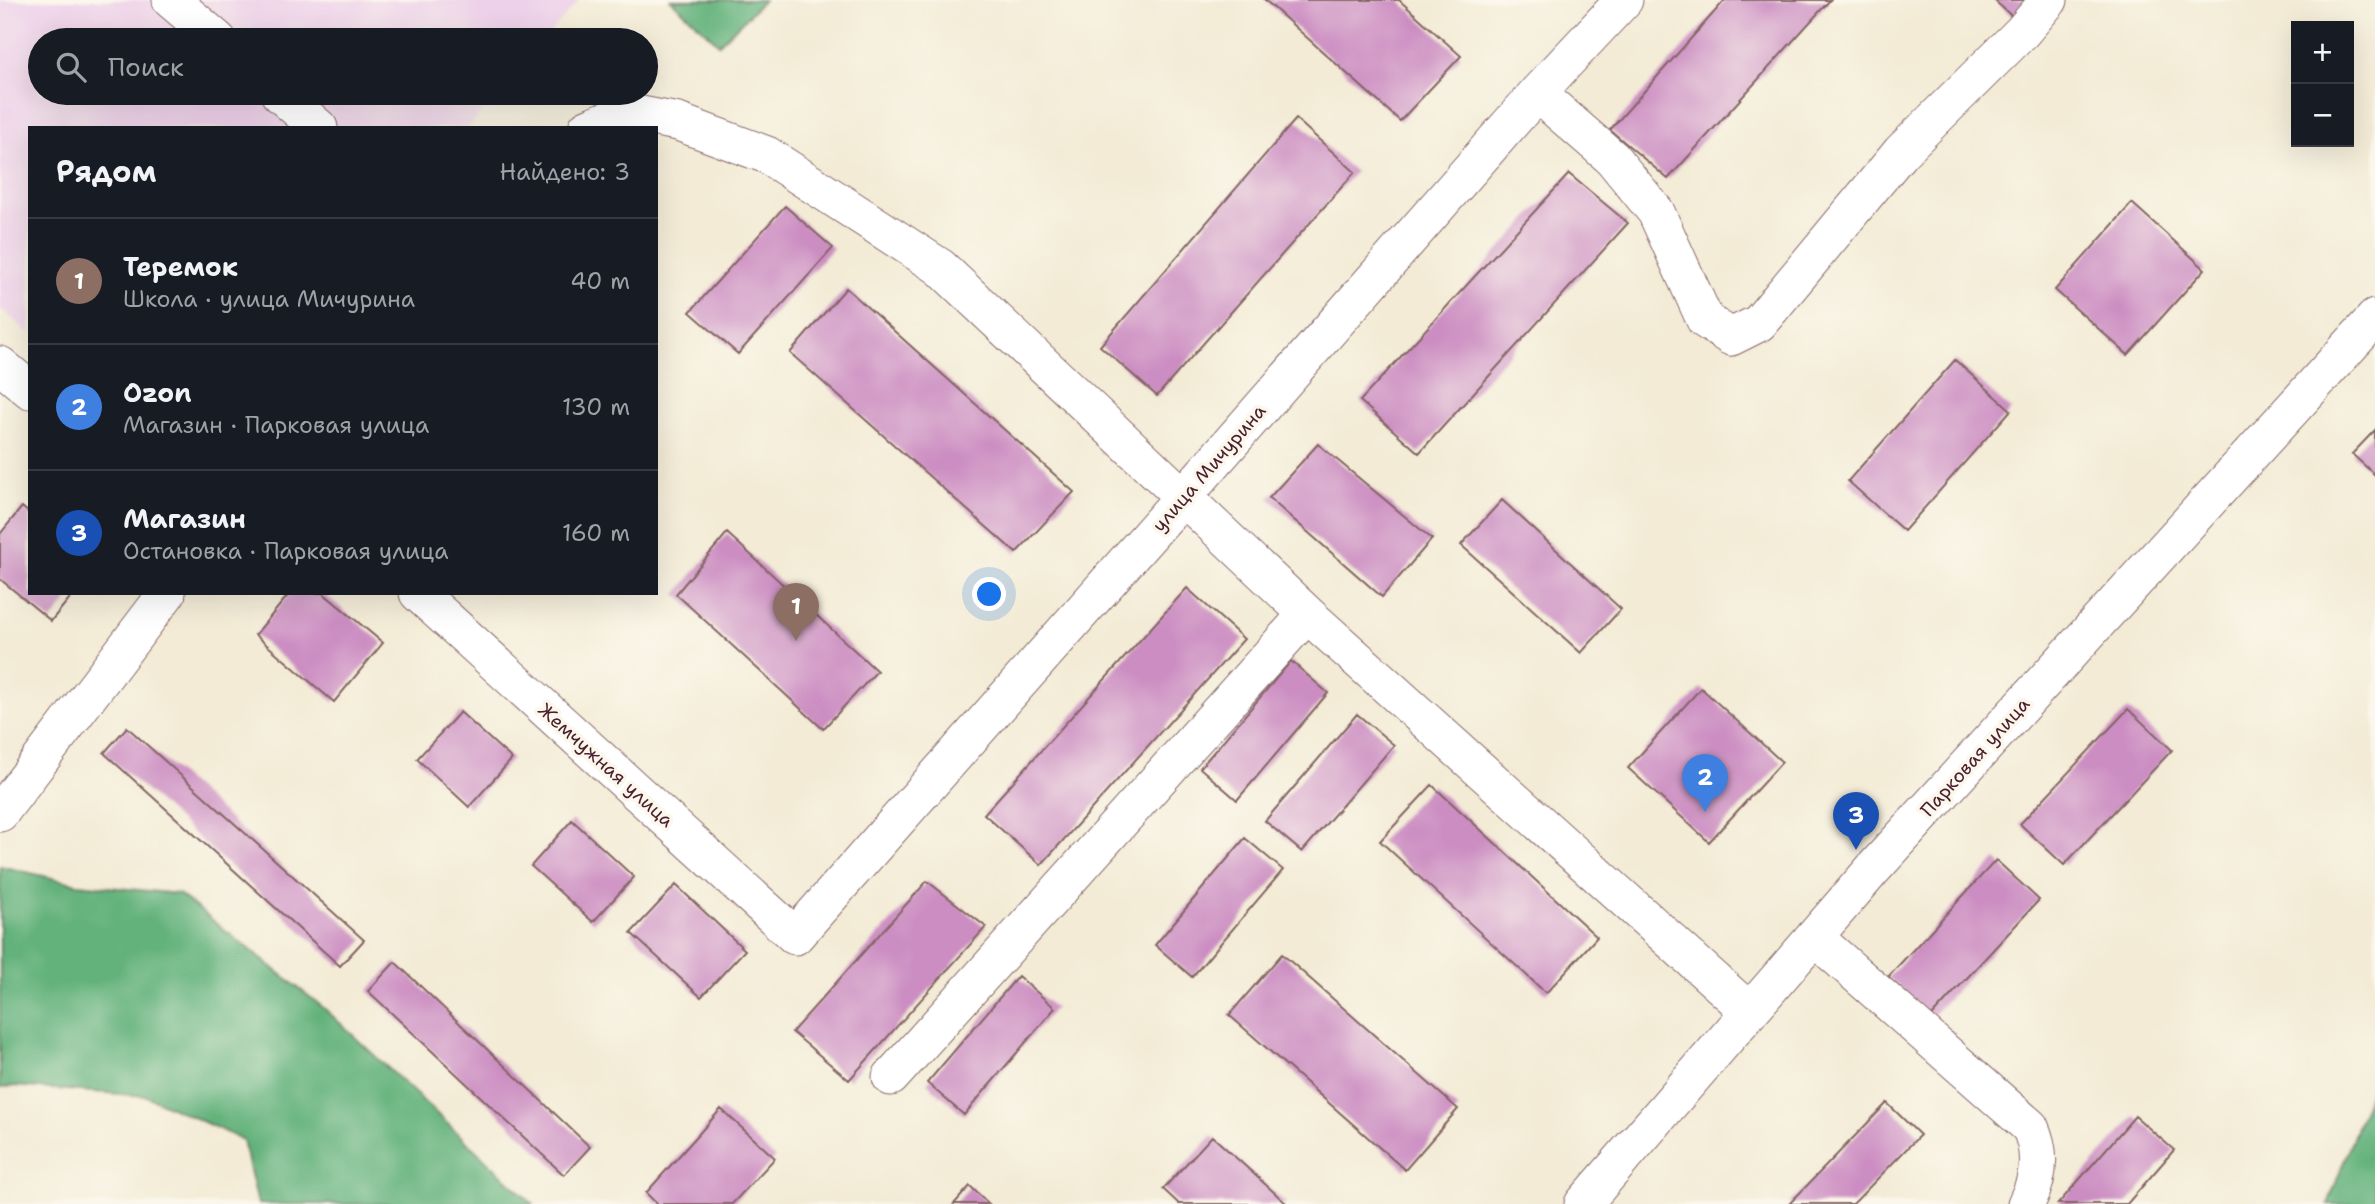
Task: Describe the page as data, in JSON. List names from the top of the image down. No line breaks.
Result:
{"streets":{"street":["улица Мичурина","Парковая улица","Жемчужная улица"]},"crossings":[["улица Мичурина","Жемчужная улица"]],"page":{"map_buttons":["+","−"],"search":"Поиск","heading":["Рядом","Найдено: 3"],"list":[{"mark":"1","name":"Теремок","note":"Школа · улица Мичурина","value":"40 m"},{"mark":"2","name":"Ozon","note":"Магазин · Парковая улица","value":"130 m"},{"mark":"3","name":"Магазин","note":"Остановка · Парковая улица","value":"160 m"}],"pins":["1","2","3"]}}
